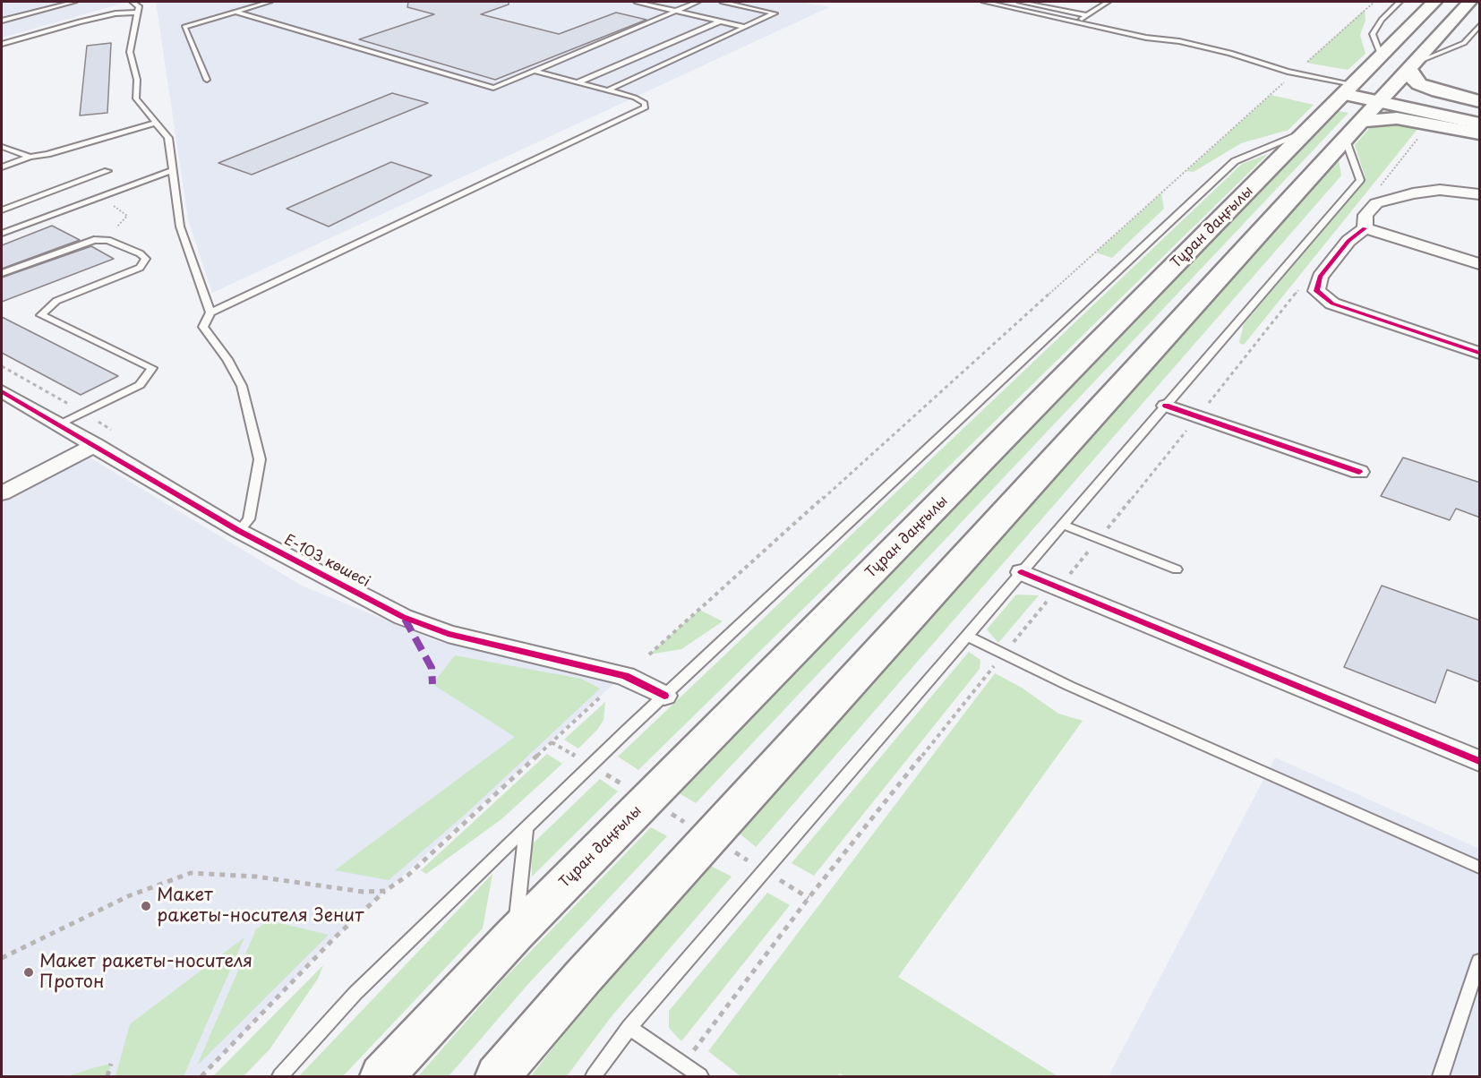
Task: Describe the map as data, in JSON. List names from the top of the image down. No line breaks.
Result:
{"streets":{"main road":["Тұран даңғылы"],"street":["Е-103 көшесі"]},"places":["Макет ракеты-носителя Зенит","Макет ракеты-носителя Протон"]}
